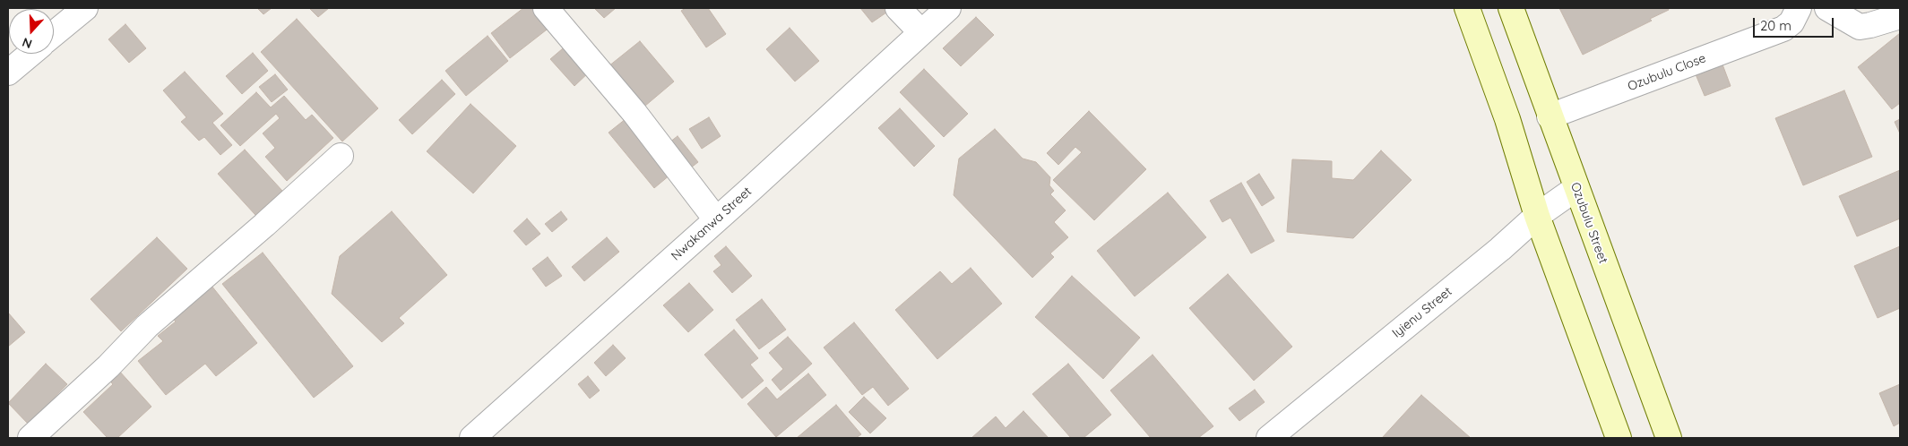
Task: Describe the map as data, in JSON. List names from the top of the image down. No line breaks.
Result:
{"streets":{"main road":["Ozubulu Street"],"street":["Ozubulu Close","Nwakanwa Street","Iyienu Street"]},"crossings":[["Ozubulu Close","Ozubulu Street"],["Ozubulu Street","Iyienu Street"]],"scale_bar":"20 m","north":"bottom"}
